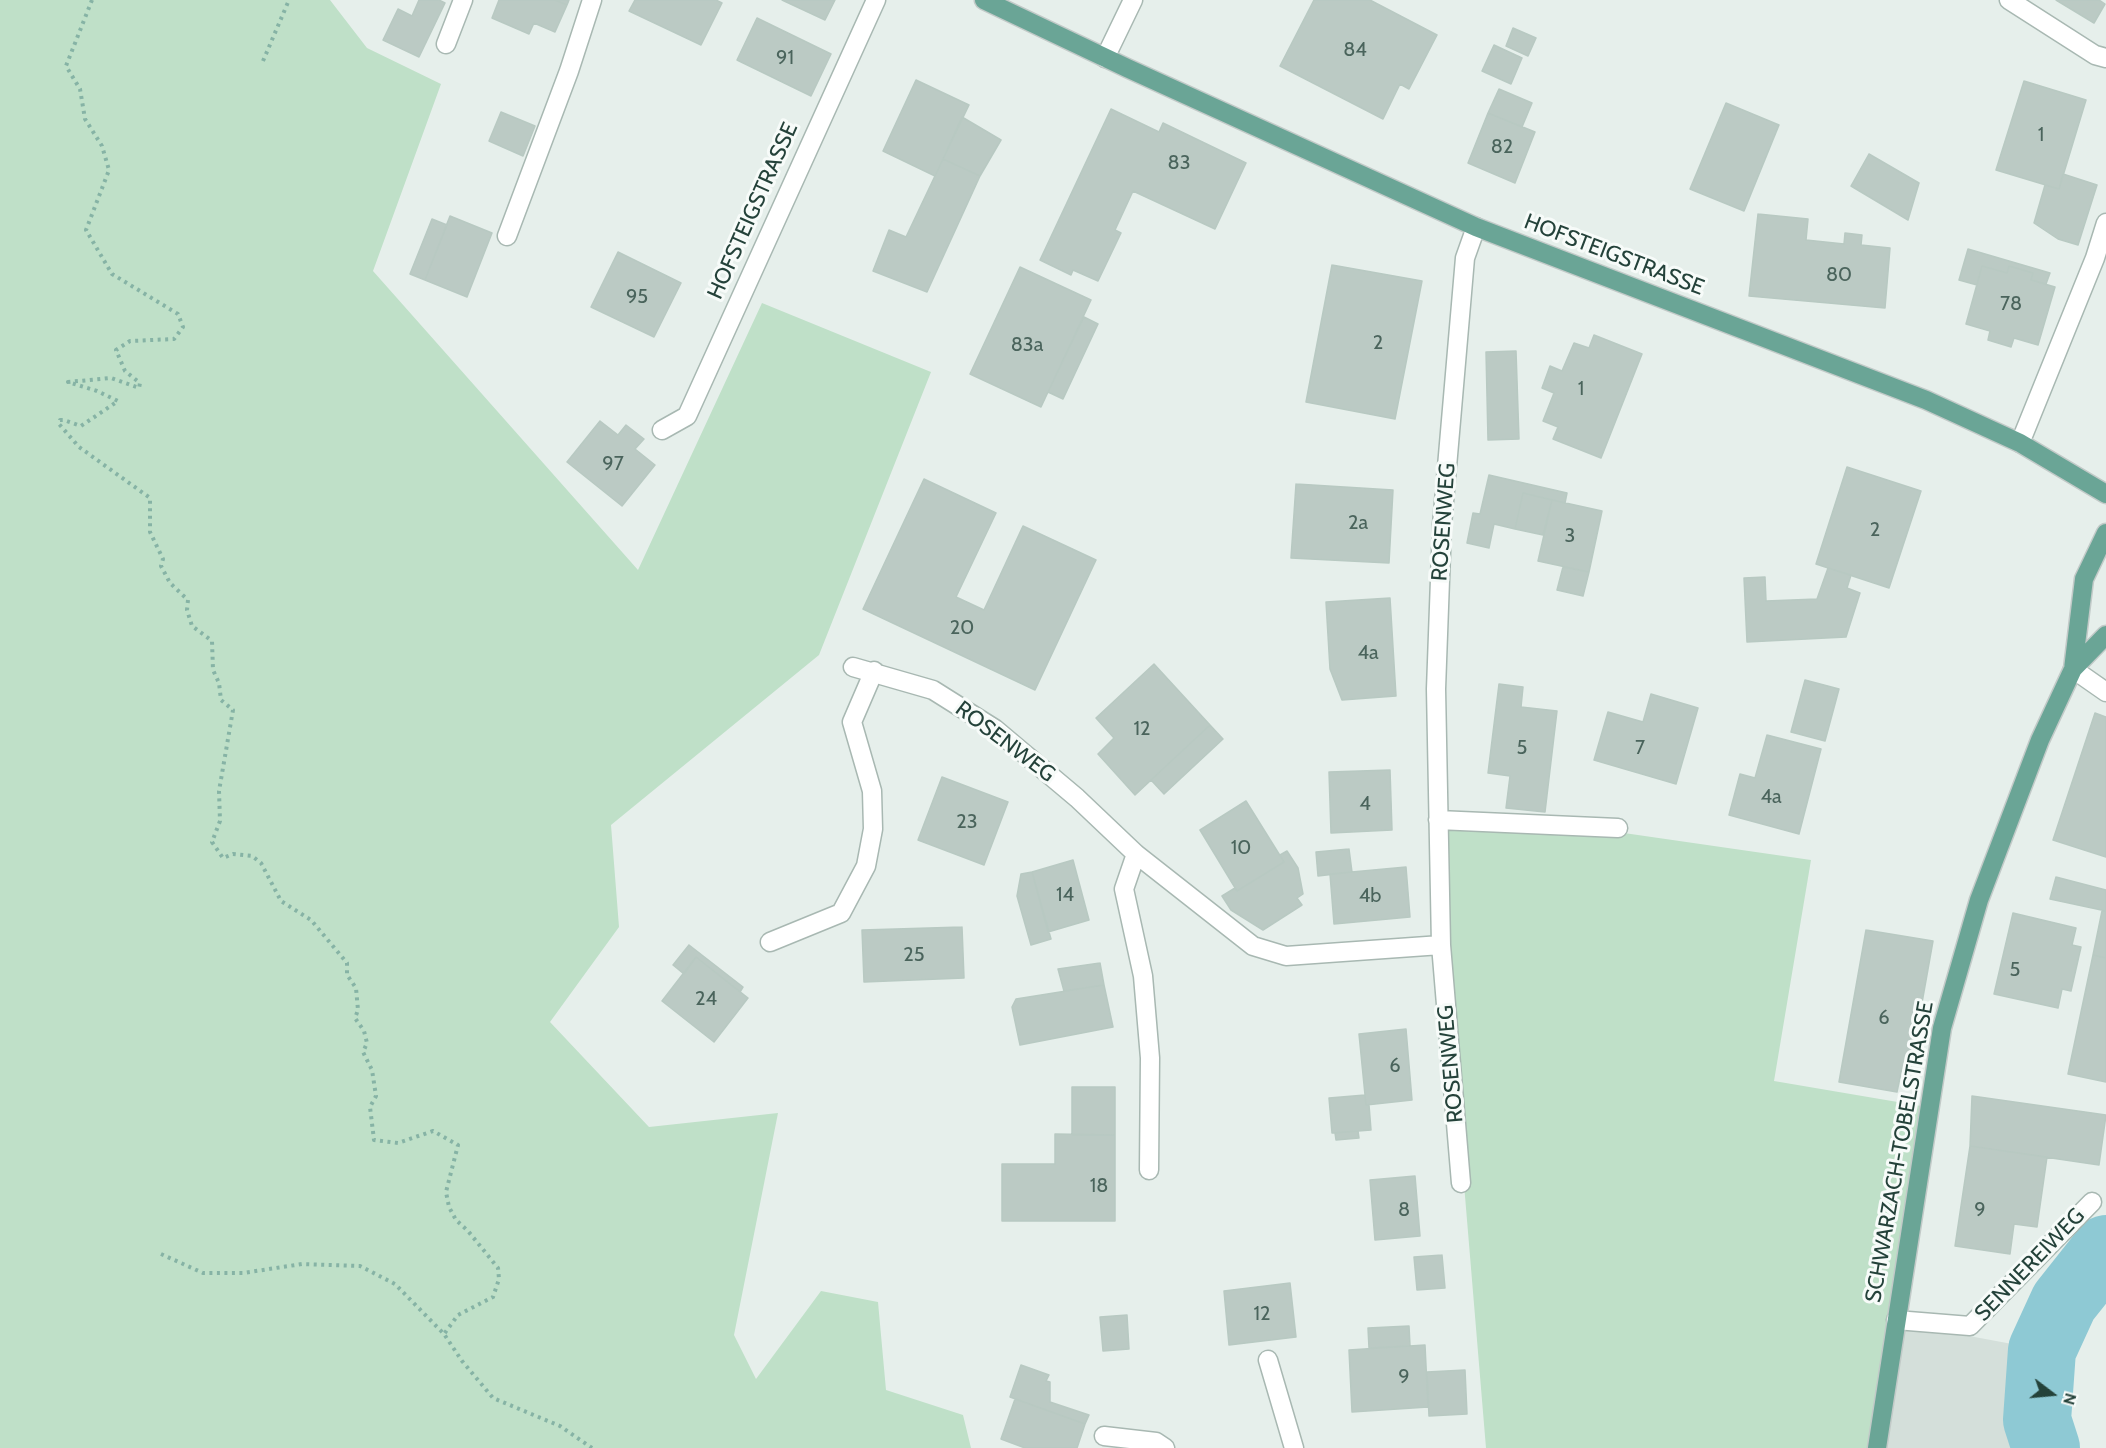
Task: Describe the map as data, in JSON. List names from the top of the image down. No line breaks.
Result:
{"streets":{"main road":["HOFSTEIGSTRASSE","SCHWARZACH-TOBELSTRASSE"],"street":["ROSENWEG","SENNEREIWEG"]},"crossings":[["HOFSTEIGSTRASSE","ROSENWEG"],["SCHWARZACH-TOBELSTRASSE","SENNEREIWEG"]],"house_numbers":["84","91","1","82","83","80","95","78","2","83a","1","97","2a","2","3","20","4a","12","5","7","4a","4","23","10","14","4b","25","5","24","6","6","18","8","9","12","9"],"north":"right"}
